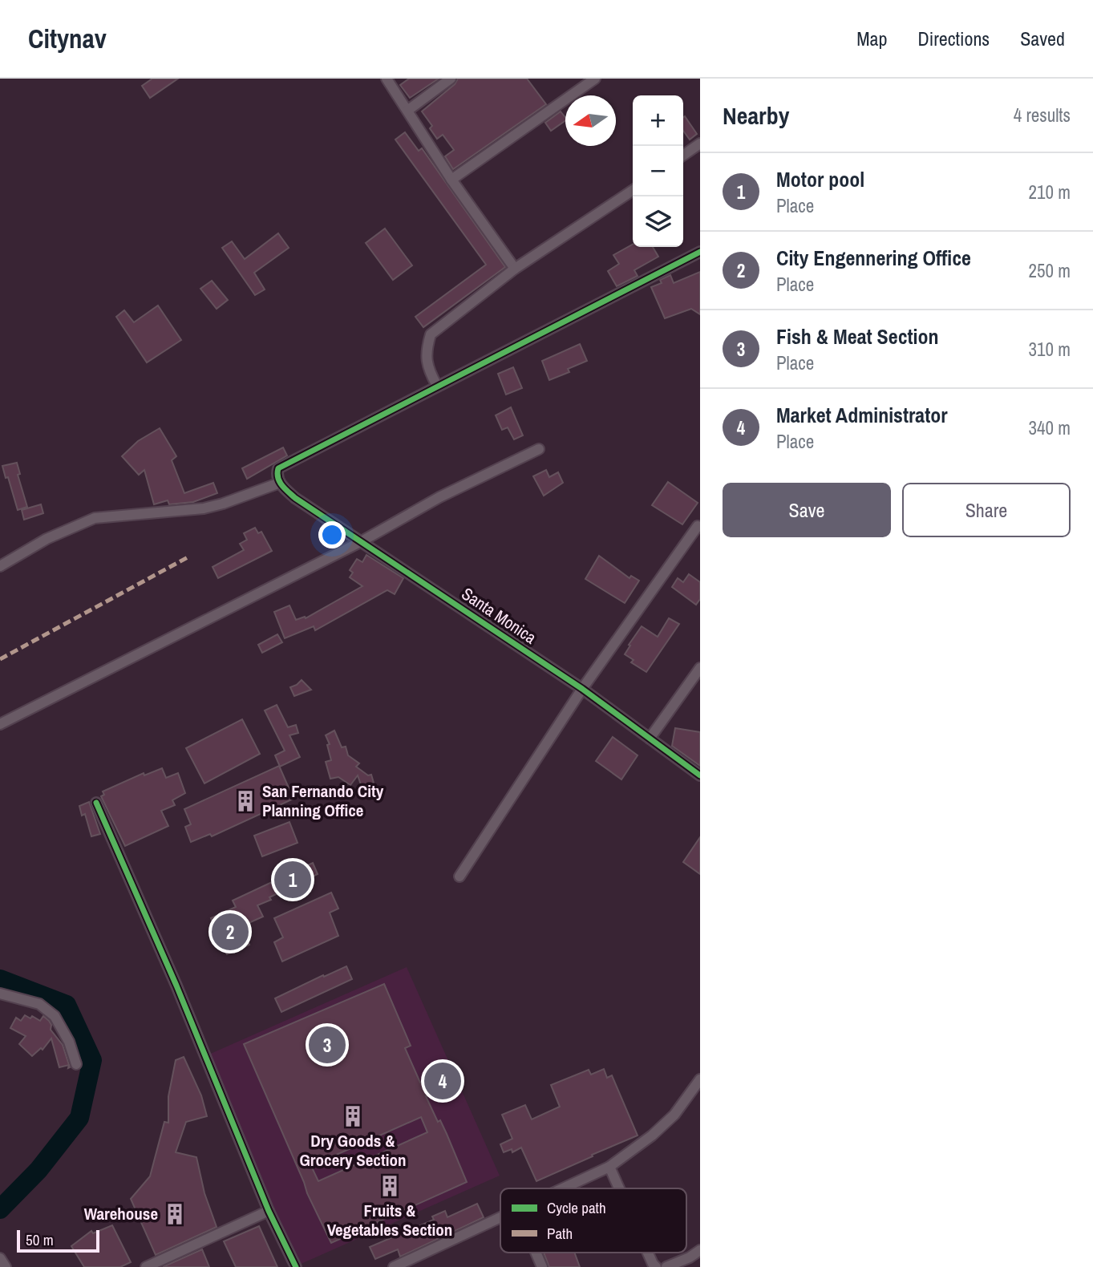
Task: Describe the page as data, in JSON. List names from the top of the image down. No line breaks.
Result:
{"streets":{"street":["Santa Monica"]},"places":{"building":["San Fernando City Planning Office","Dry Goods & Grocery Section","Fruits & Vegetables Section","Warehouse"]},"legend":["Cycle path","Path"],"scale_bar":"50 m","north":"left","page":{"header":"Citynav","nav":["Map","Directions","Saved"],"heading":["Nearby","4 results"],"map_buttons":["+","−"],"list":[{"mark":"1","name":"Motor pool","note":"Place","value":"210 m"},{"mark":"2","name":"City Engennering Office","note":"Place","value":"250 m"},{"mark":"3","name":"Fish & Meat Section","note":"Place","value":"310 m"},{"mark":"4","name":"Market Administrator","note":"Place","value":"340 m"}],"buttons":["Save","Share"],"pins":["1","2","3","4"],"scale":"50 m"}}
